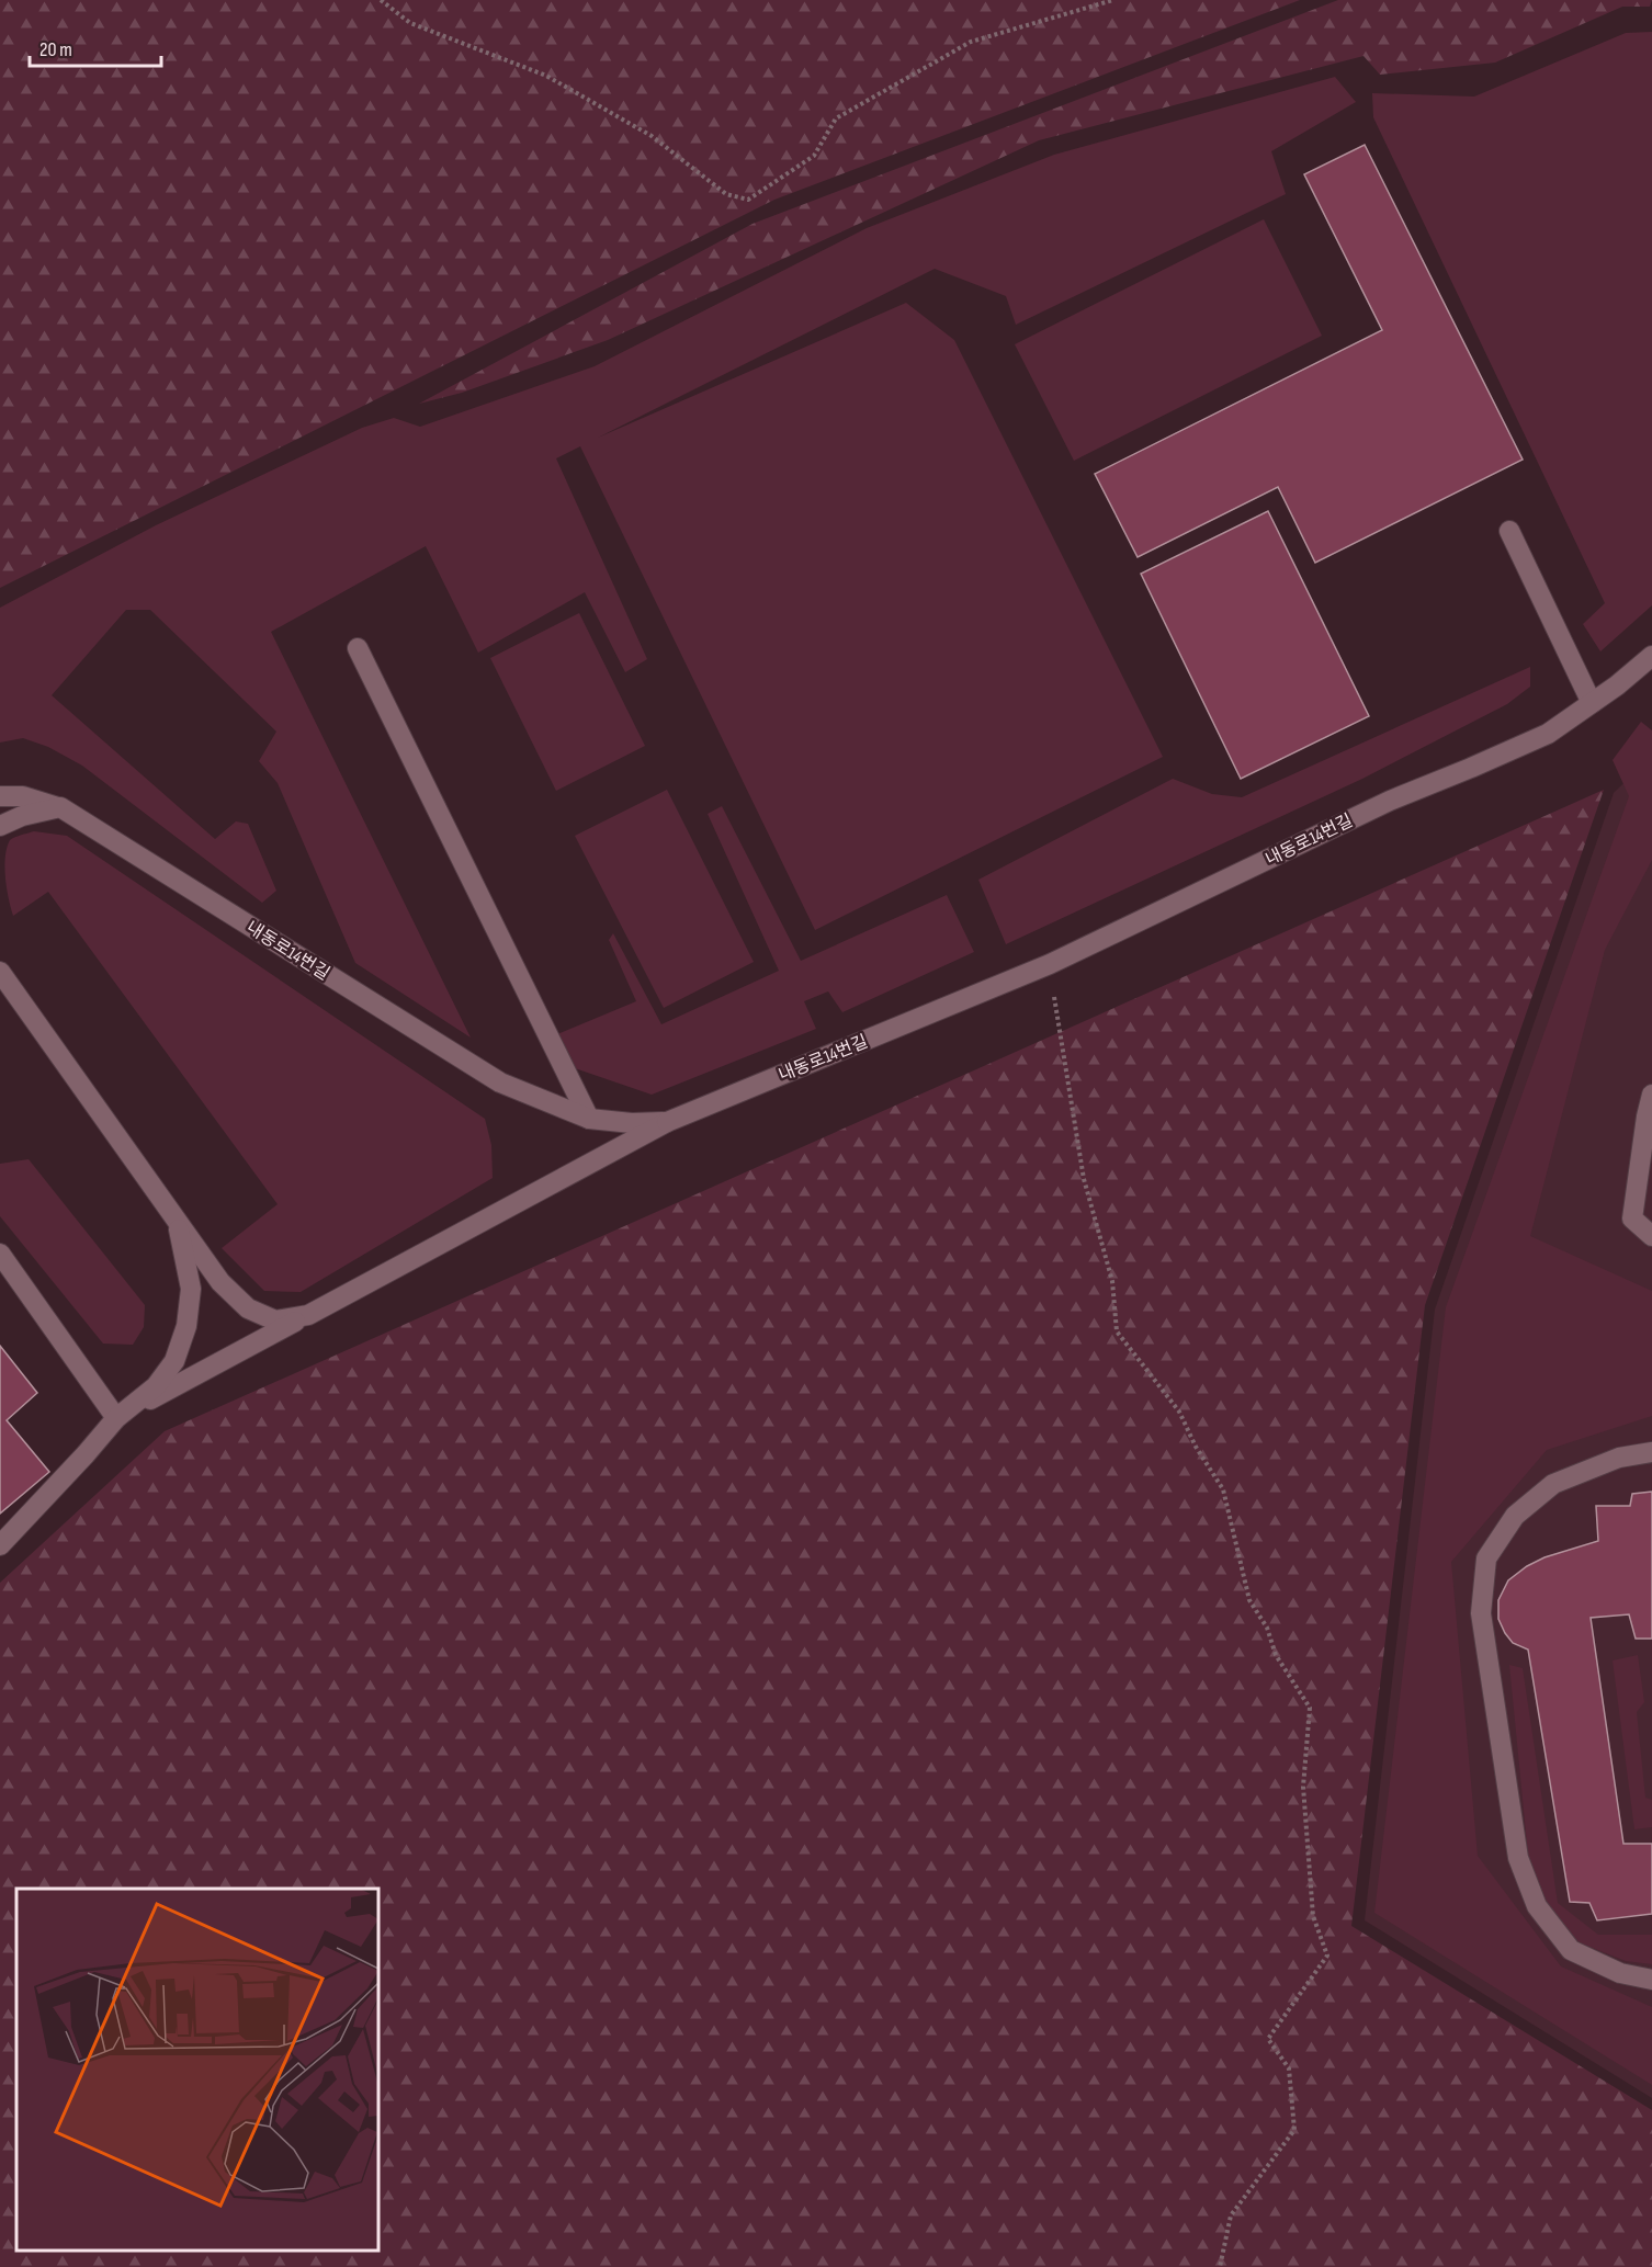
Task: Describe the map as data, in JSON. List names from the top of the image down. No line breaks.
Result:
{"streets":{"street":["내동로14번길"]},"scale_bar":"20 m"}
